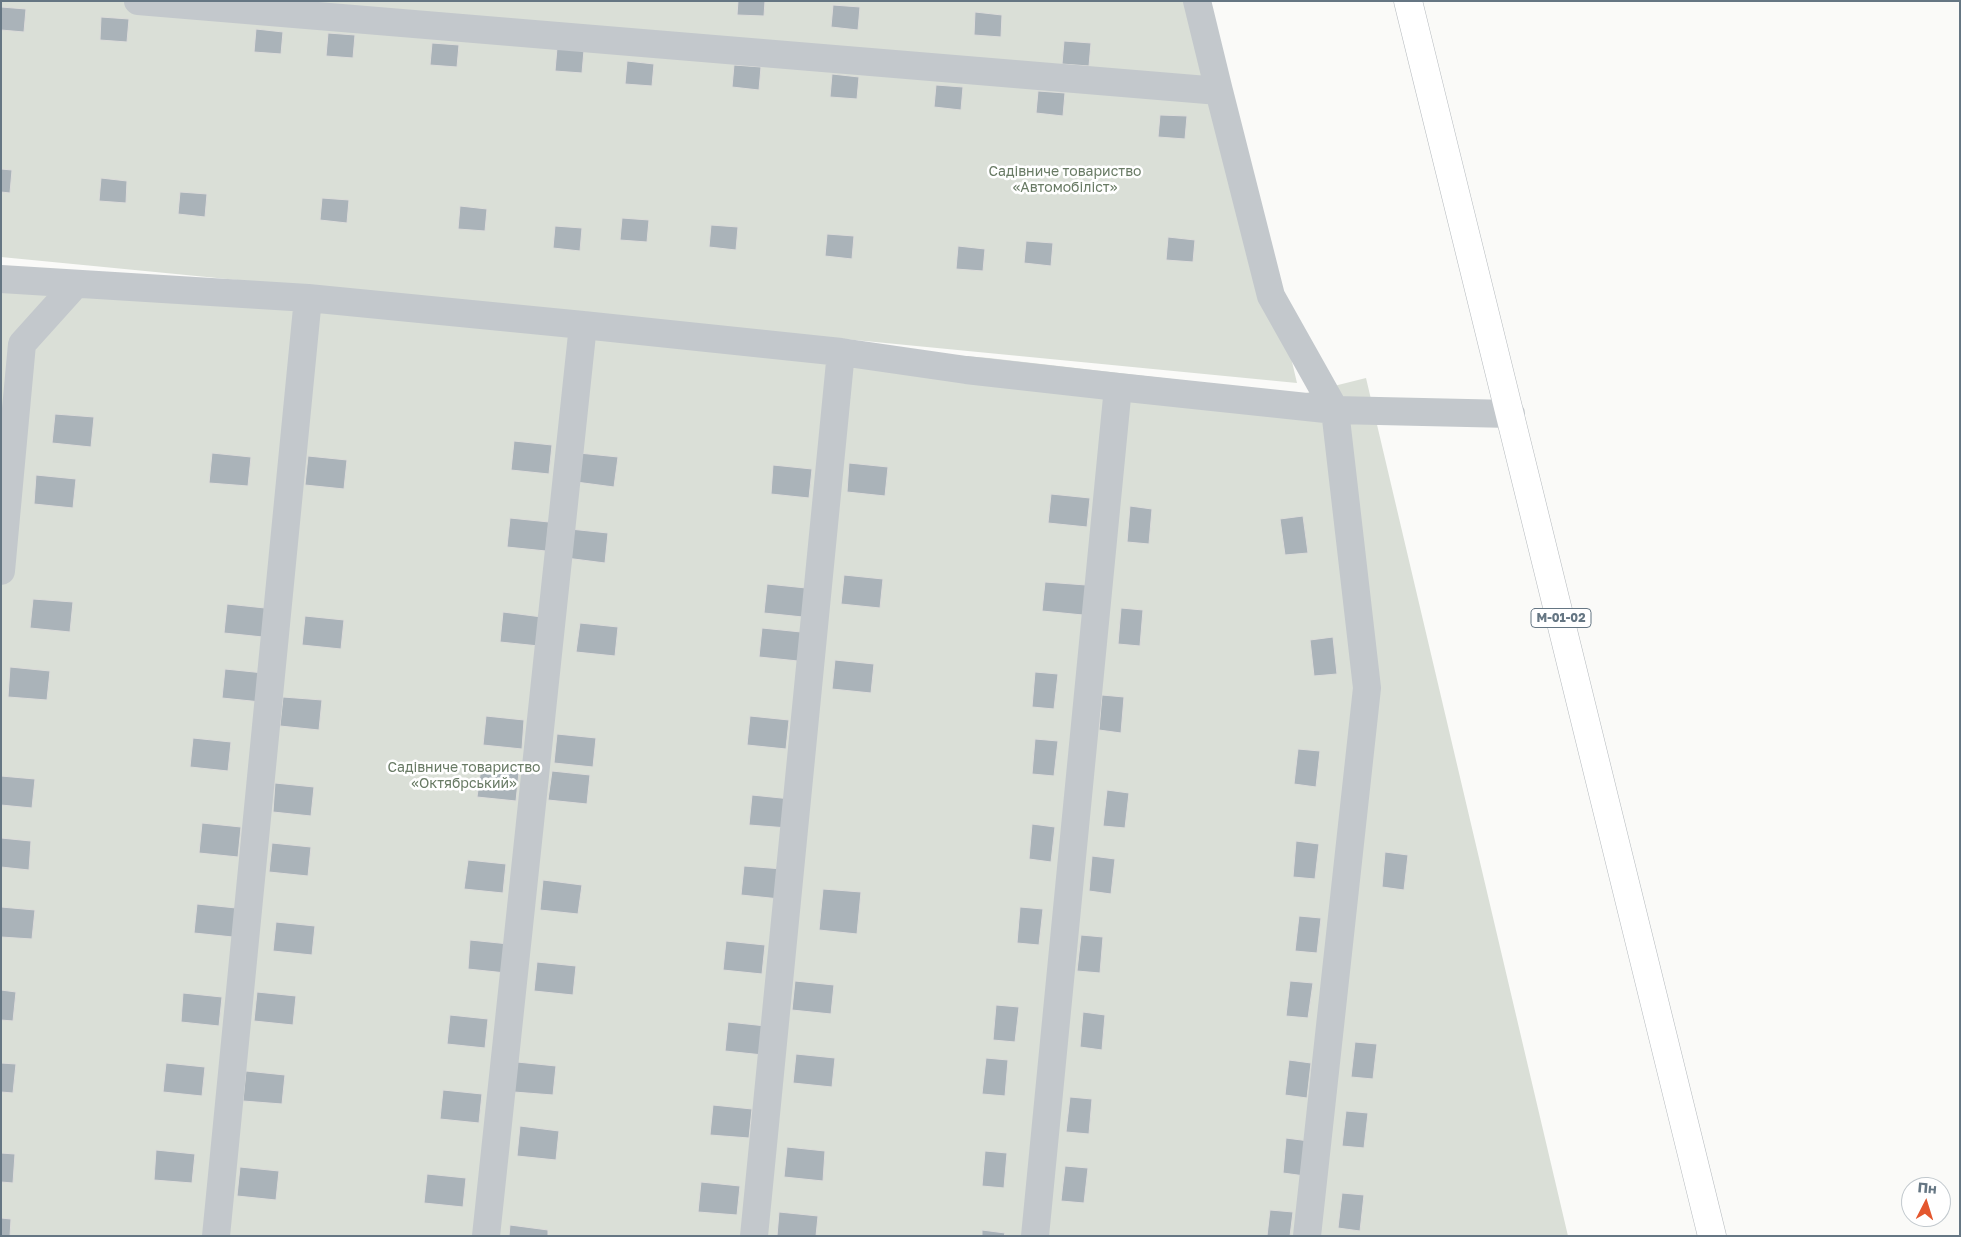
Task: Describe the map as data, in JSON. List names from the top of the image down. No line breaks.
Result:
{"streets":{"main road":["М-01-02"]},"parks":["Садівниче товариство «Автомобіліст»","Садівниче товариство «Октябрський»"],"north":"top"}
